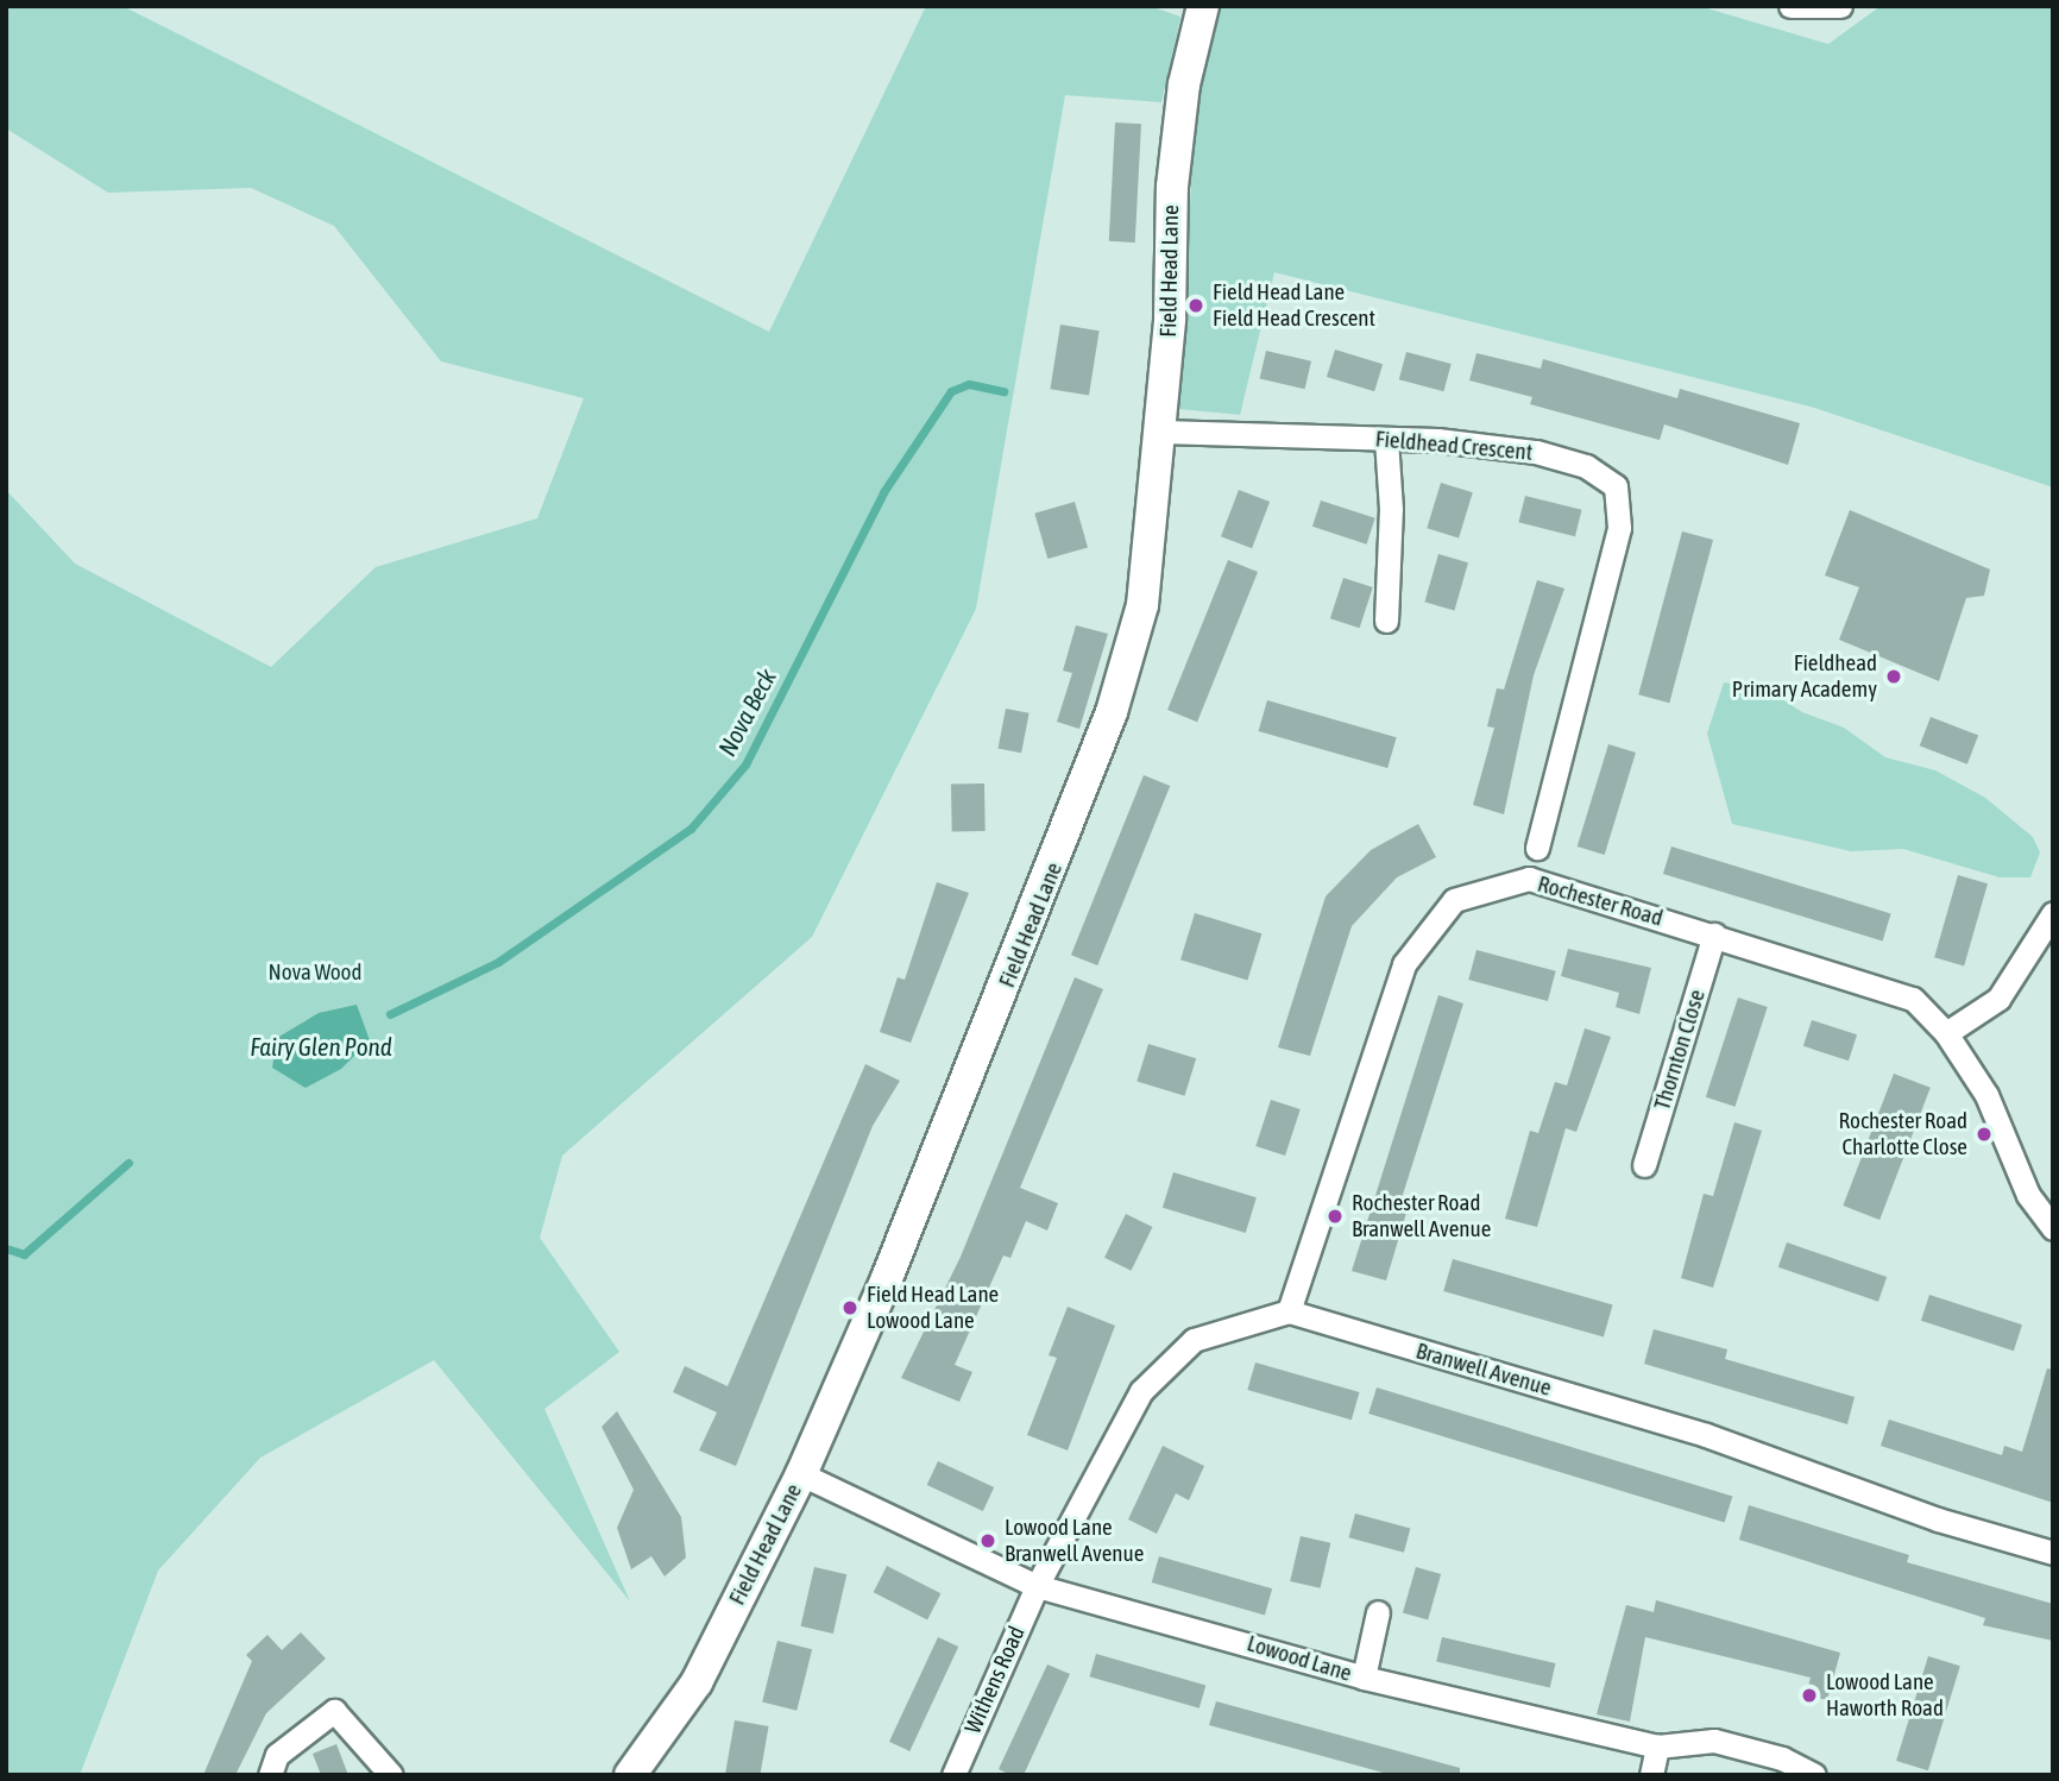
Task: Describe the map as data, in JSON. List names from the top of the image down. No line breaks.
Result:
{"streets":{"main road":["Field Head Lane"],"street":["Fieldhead Crescent","Rochester Road","Thornton Close","Branwell Avenue","Lowood Lane","Withens Road"]},"crossings":[["Field Head Lane","Fieldhead Crescent"],["Field Head Lane","Lowood Lane"],["Rochester Road","Thornton Close"],["Rochester Road","Branwell Avenue"],["Lowood Lane","Withens Road"]],"water":["Nova Beck","Fairy Glen Pond"],"parks":["Nova Wood"],"places":["Field Head Lane Field Head Crescent","Fieldhead Primary Academy","Rochester Road Charlotte Close","Rochester Road Branwell Avenue","Field Head Lane Lowood Lane","Lowood Lane Branwell Avenue","Lowood Lane Haworth Road"]}
